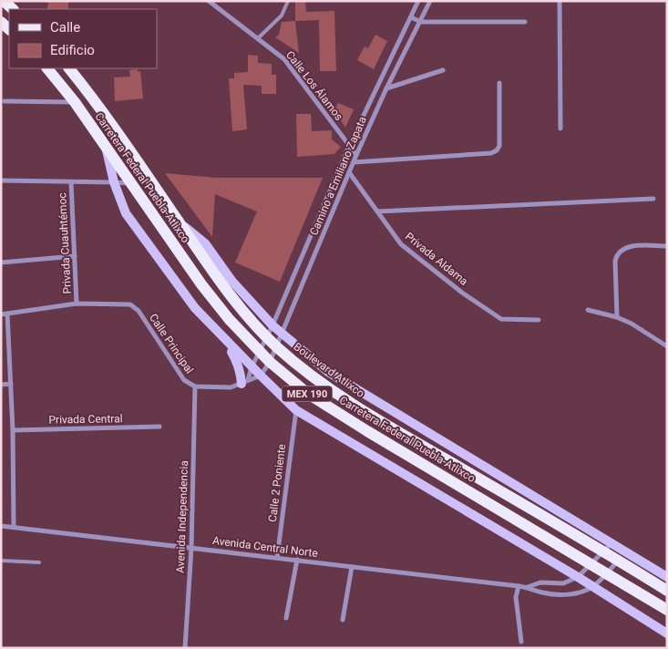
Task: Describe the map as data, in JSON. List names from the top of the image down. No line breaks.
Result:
{"streets":{"main road":["Carretera Federal Puebla-Atlixco","Boulevard Atlixco","MEX 190"],"street":["Calle Los Álamos","Camino a Emiliano Zapata","Privada Cuauhtémoc","Privada Aldama","Calle Principal","Privada Central","Calle 2 Poniente","Avenida Independencia","Avenida Central Norte"]},"crossings":[["Calle Los Álamos","Camino a Emiliano Zapata"],["Camino a Emiliano Zapata","Carretera Federal Puebla-Atlixco"],["Camino a Emiliano Zapata","Privada Aldama"],["Camino a Emiliano Zapata","Boulevard Atlixco"],["Carretera Federal Puebla-Atlixco","Avenida Central Norte"],["Privada Cuauhtémoc","Calle Principal"],["Calle Principal","Avenida Independencia"],["Boulevard Atlixco","Avenida Central Norte"],["Calle 2 Poniente","Avenida Central Norte"],["Avenida Independencia","Avenida Central Norte"]],"legend":["Calle","Edificio"]}
